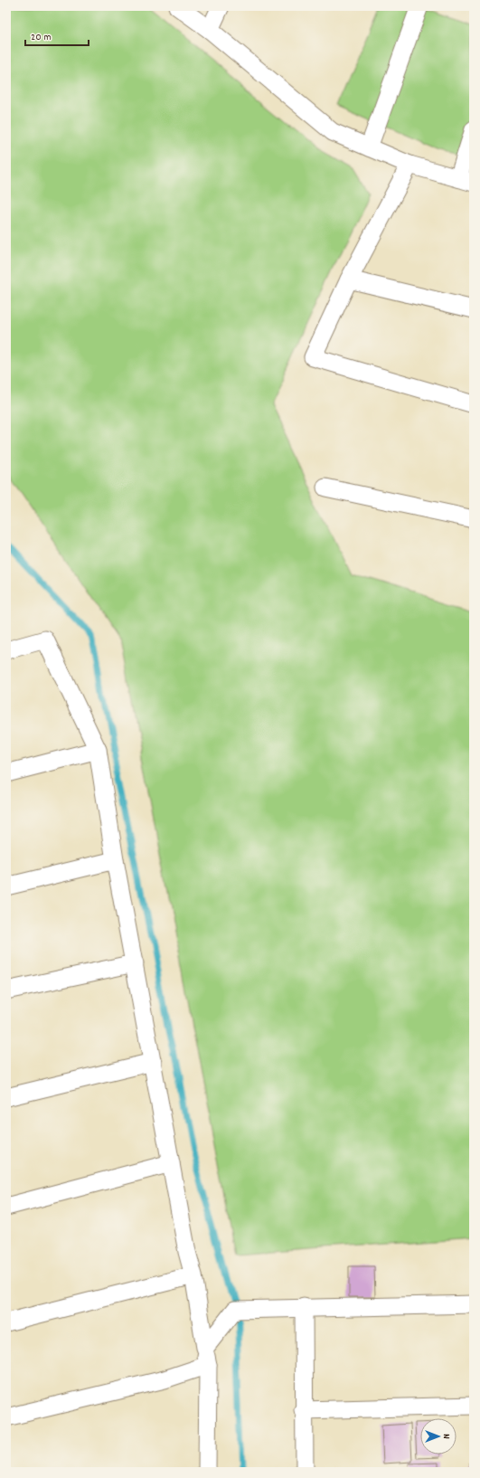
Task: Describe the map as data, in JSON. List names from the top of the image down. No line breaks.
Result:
{"scale_bar":"20 m","north":"right"}
